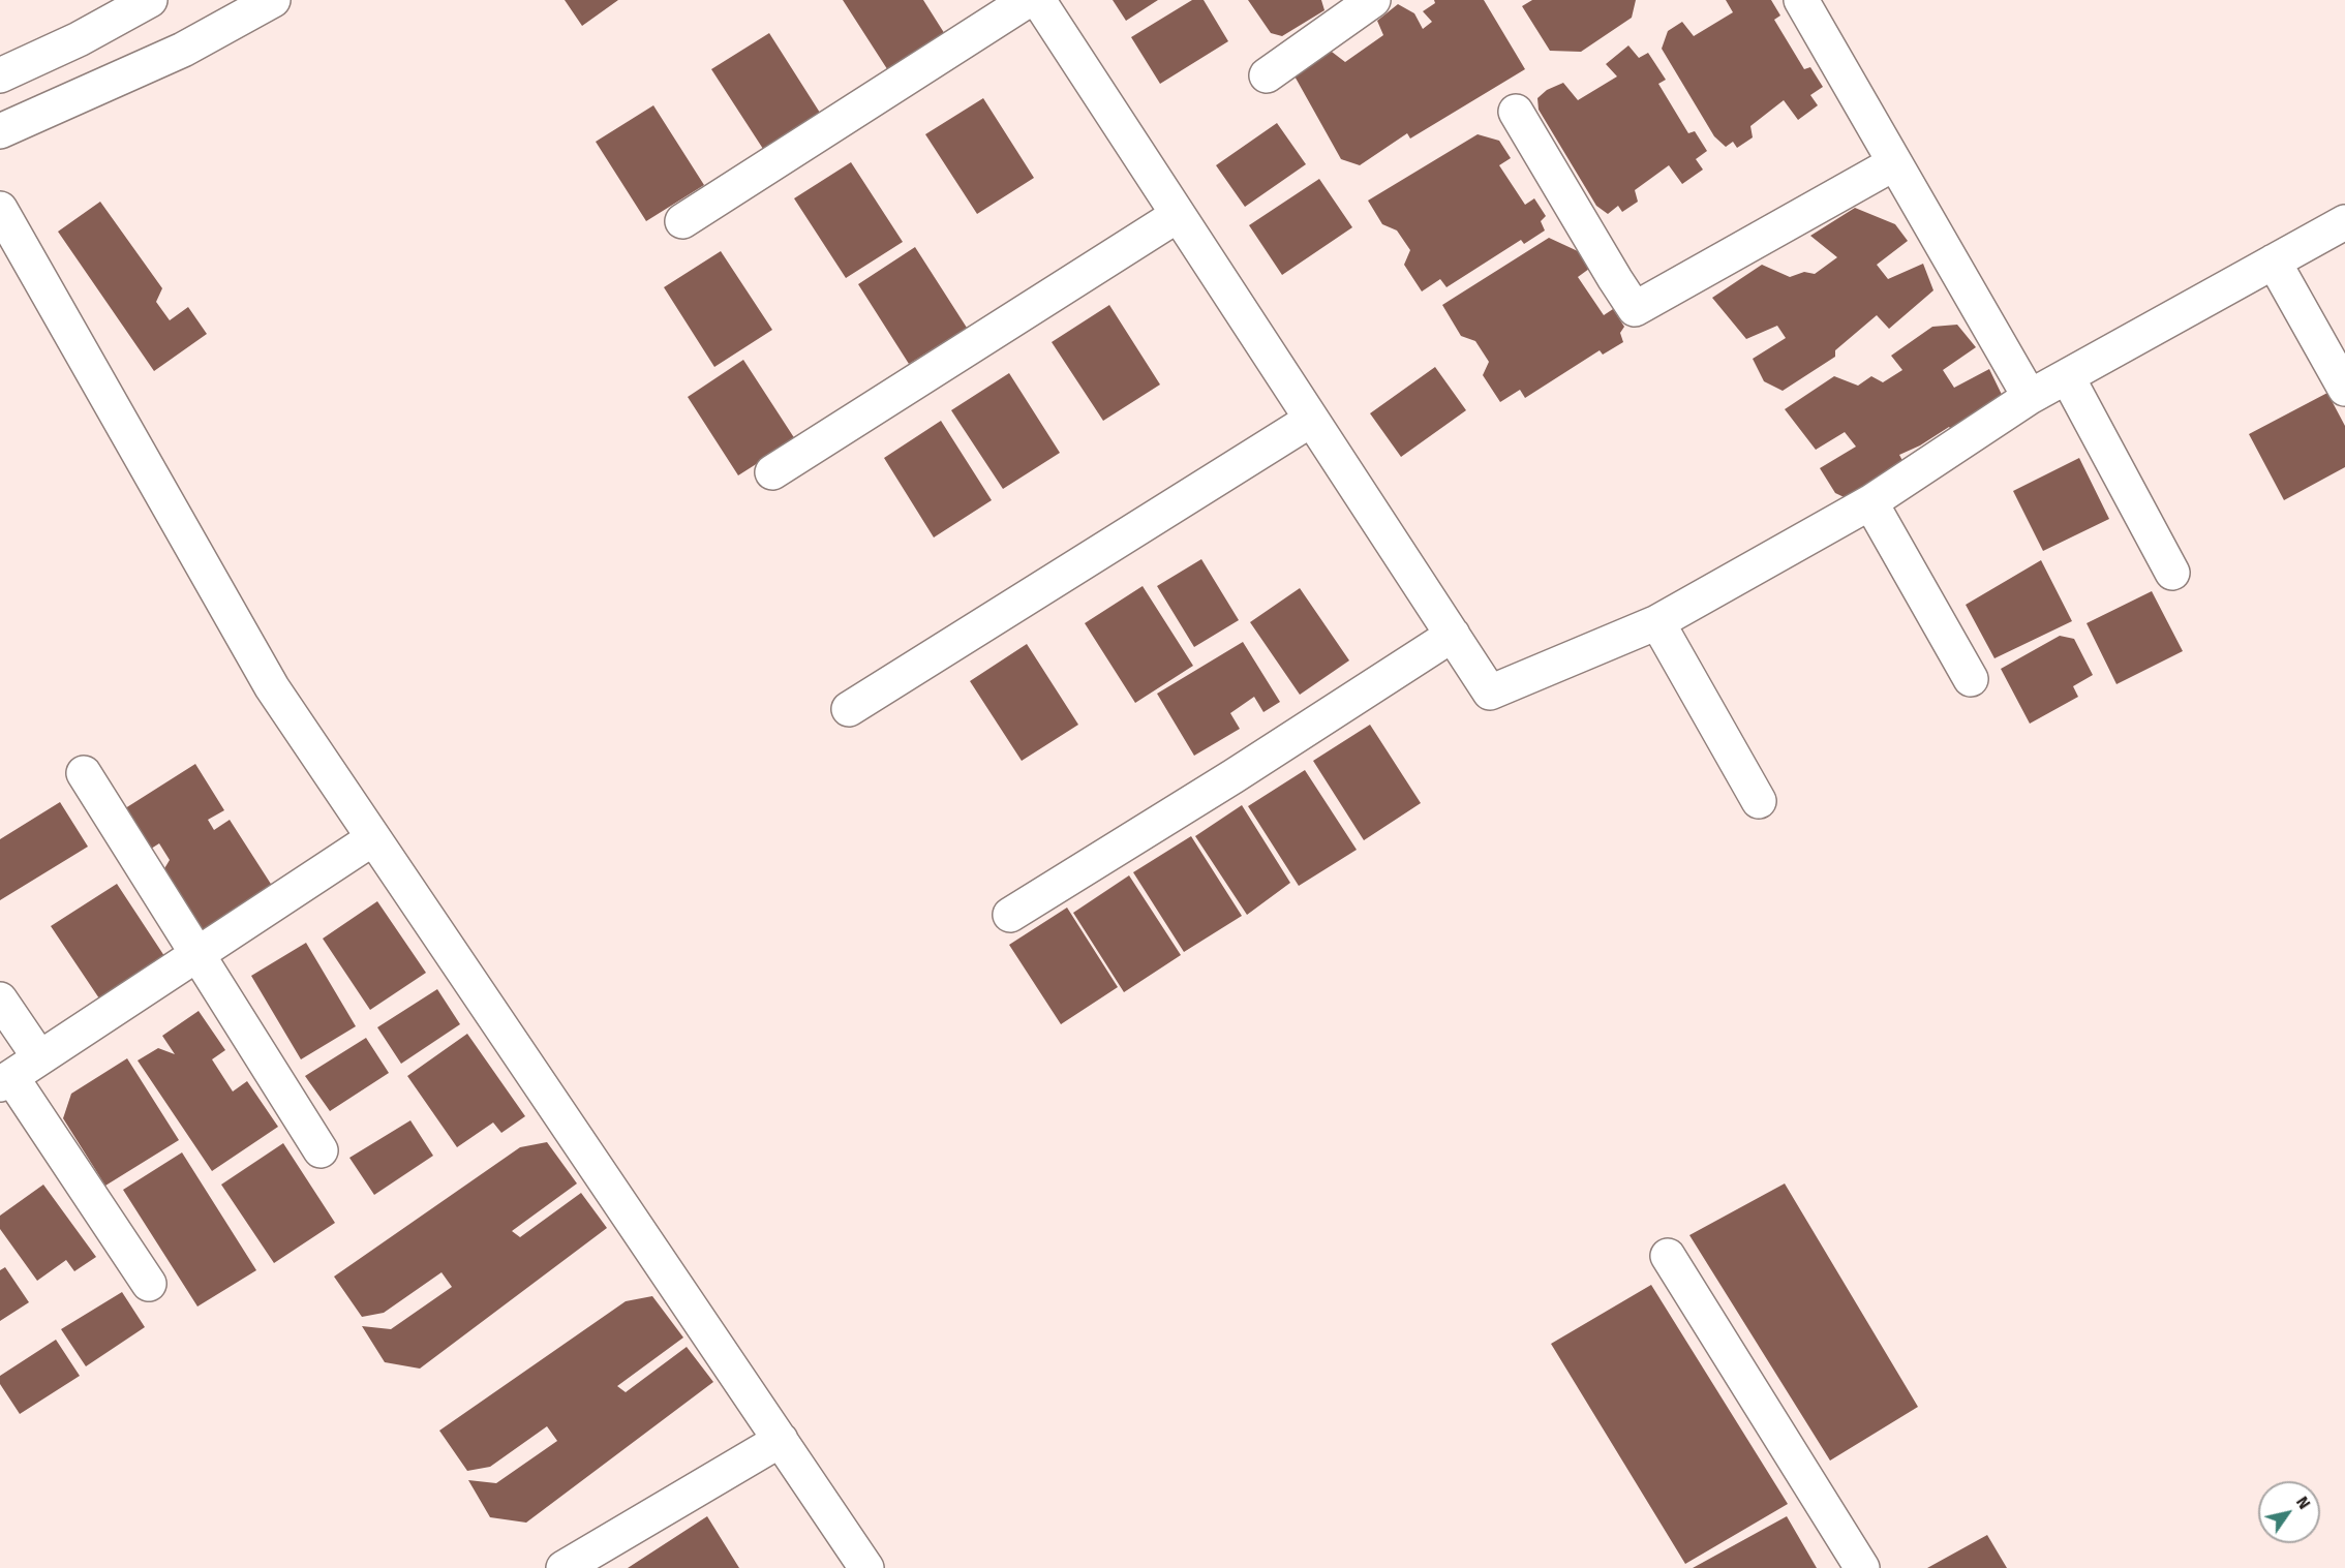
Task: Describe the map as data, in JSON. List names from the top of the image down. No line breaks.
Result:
{"north":"top right"}
